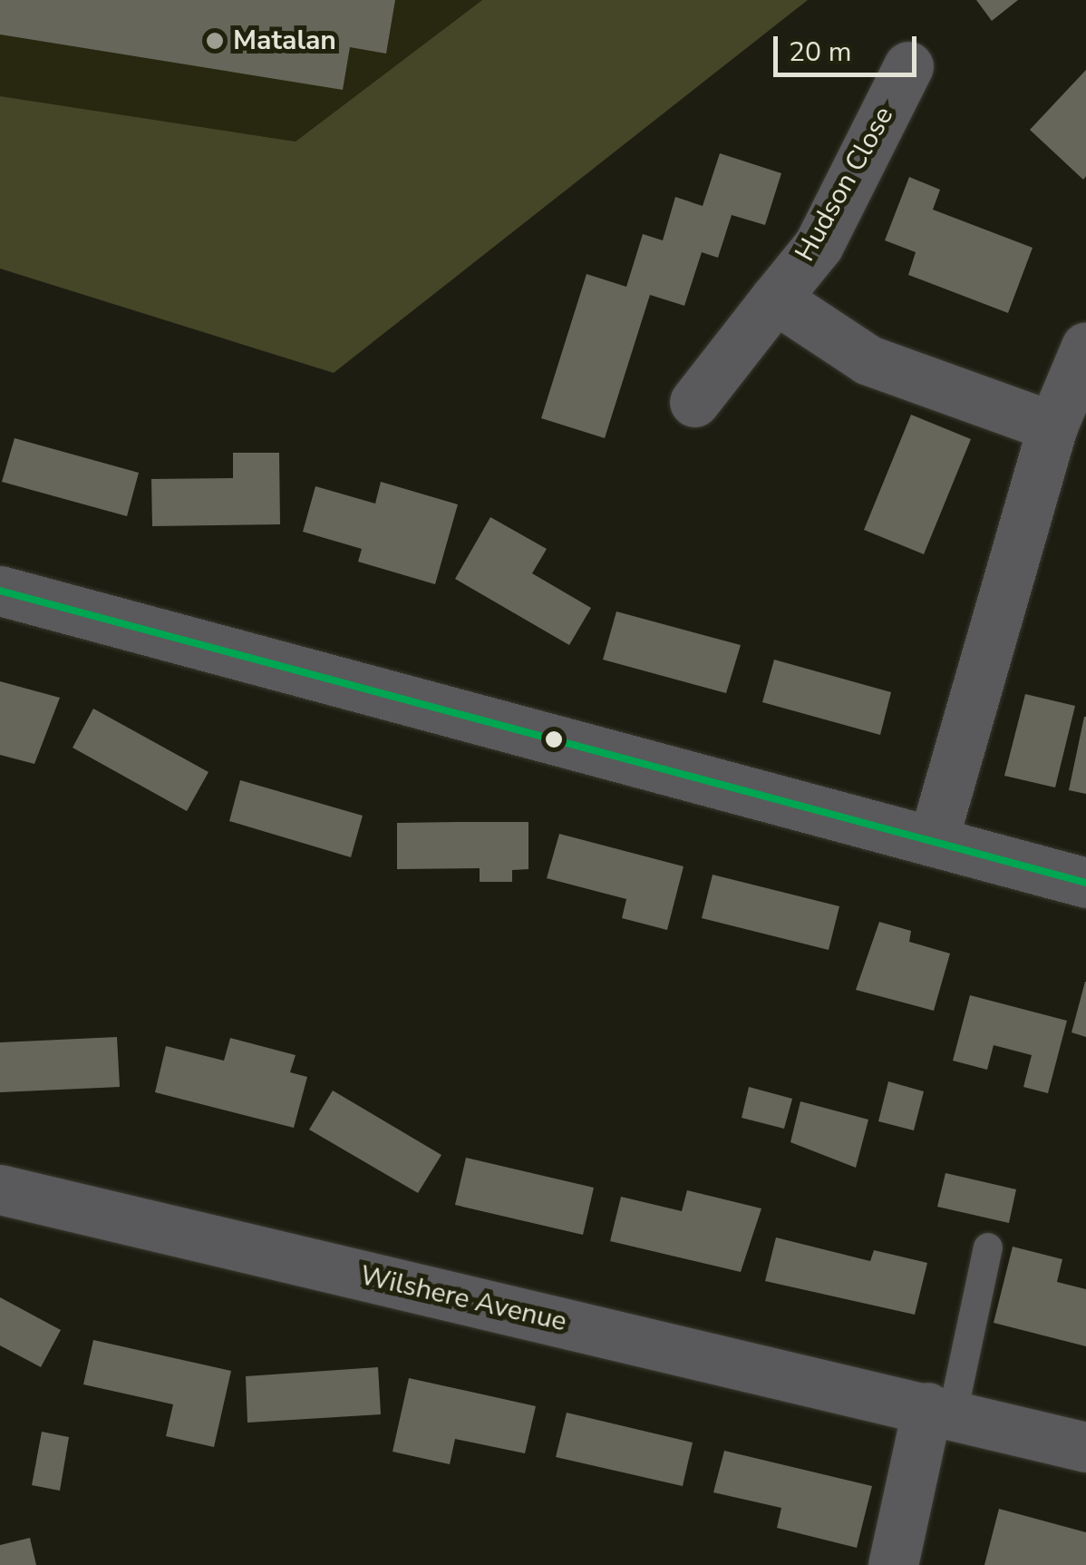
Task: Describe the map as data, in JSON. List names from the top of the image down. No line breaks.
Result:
{"streets":{"street":["Hudson Close","Wilshere Avenue"]},"places":["Matalan"],"scale_bar":"20 m"}
